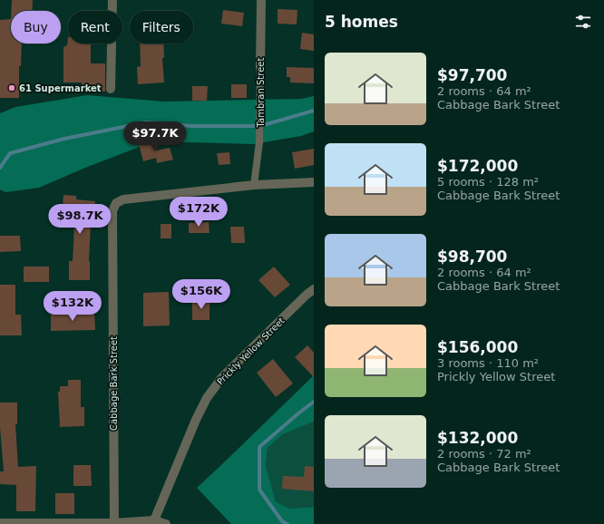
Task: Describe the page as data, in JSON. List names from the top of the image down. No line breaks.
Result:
{"streets":{"street":["Tambran Street","Prickly Yellow Street","Cabbage Bark Street"]},"crossings":[["Tambran Street","Cabbage Bark Street"]],"places":["61 Supermarket"],"page":{"heading":"5 homes","chip":["Buy","Rent","Filters"],"list":[{"name":"$97,700","note":"2 rooms · 64 m² · Cabbage Bark Street"},{"name":"$172,000","note":"5 rooms · 128 m² · Cabbage Bark Street"},{"name":"$98,700","note":"2 rooms · 64 m² · Cabbage Bark Street"},{"name":"$156,000","note":"3 rooms · 110 m² · Prickly Yellow Street"},{"name":"$132,000","note":"2 rooms · 72 m² · Cabbage Bark Street"}],"price":["$97.7K","$172K","$98.7K","$156K","$132K"]}}
